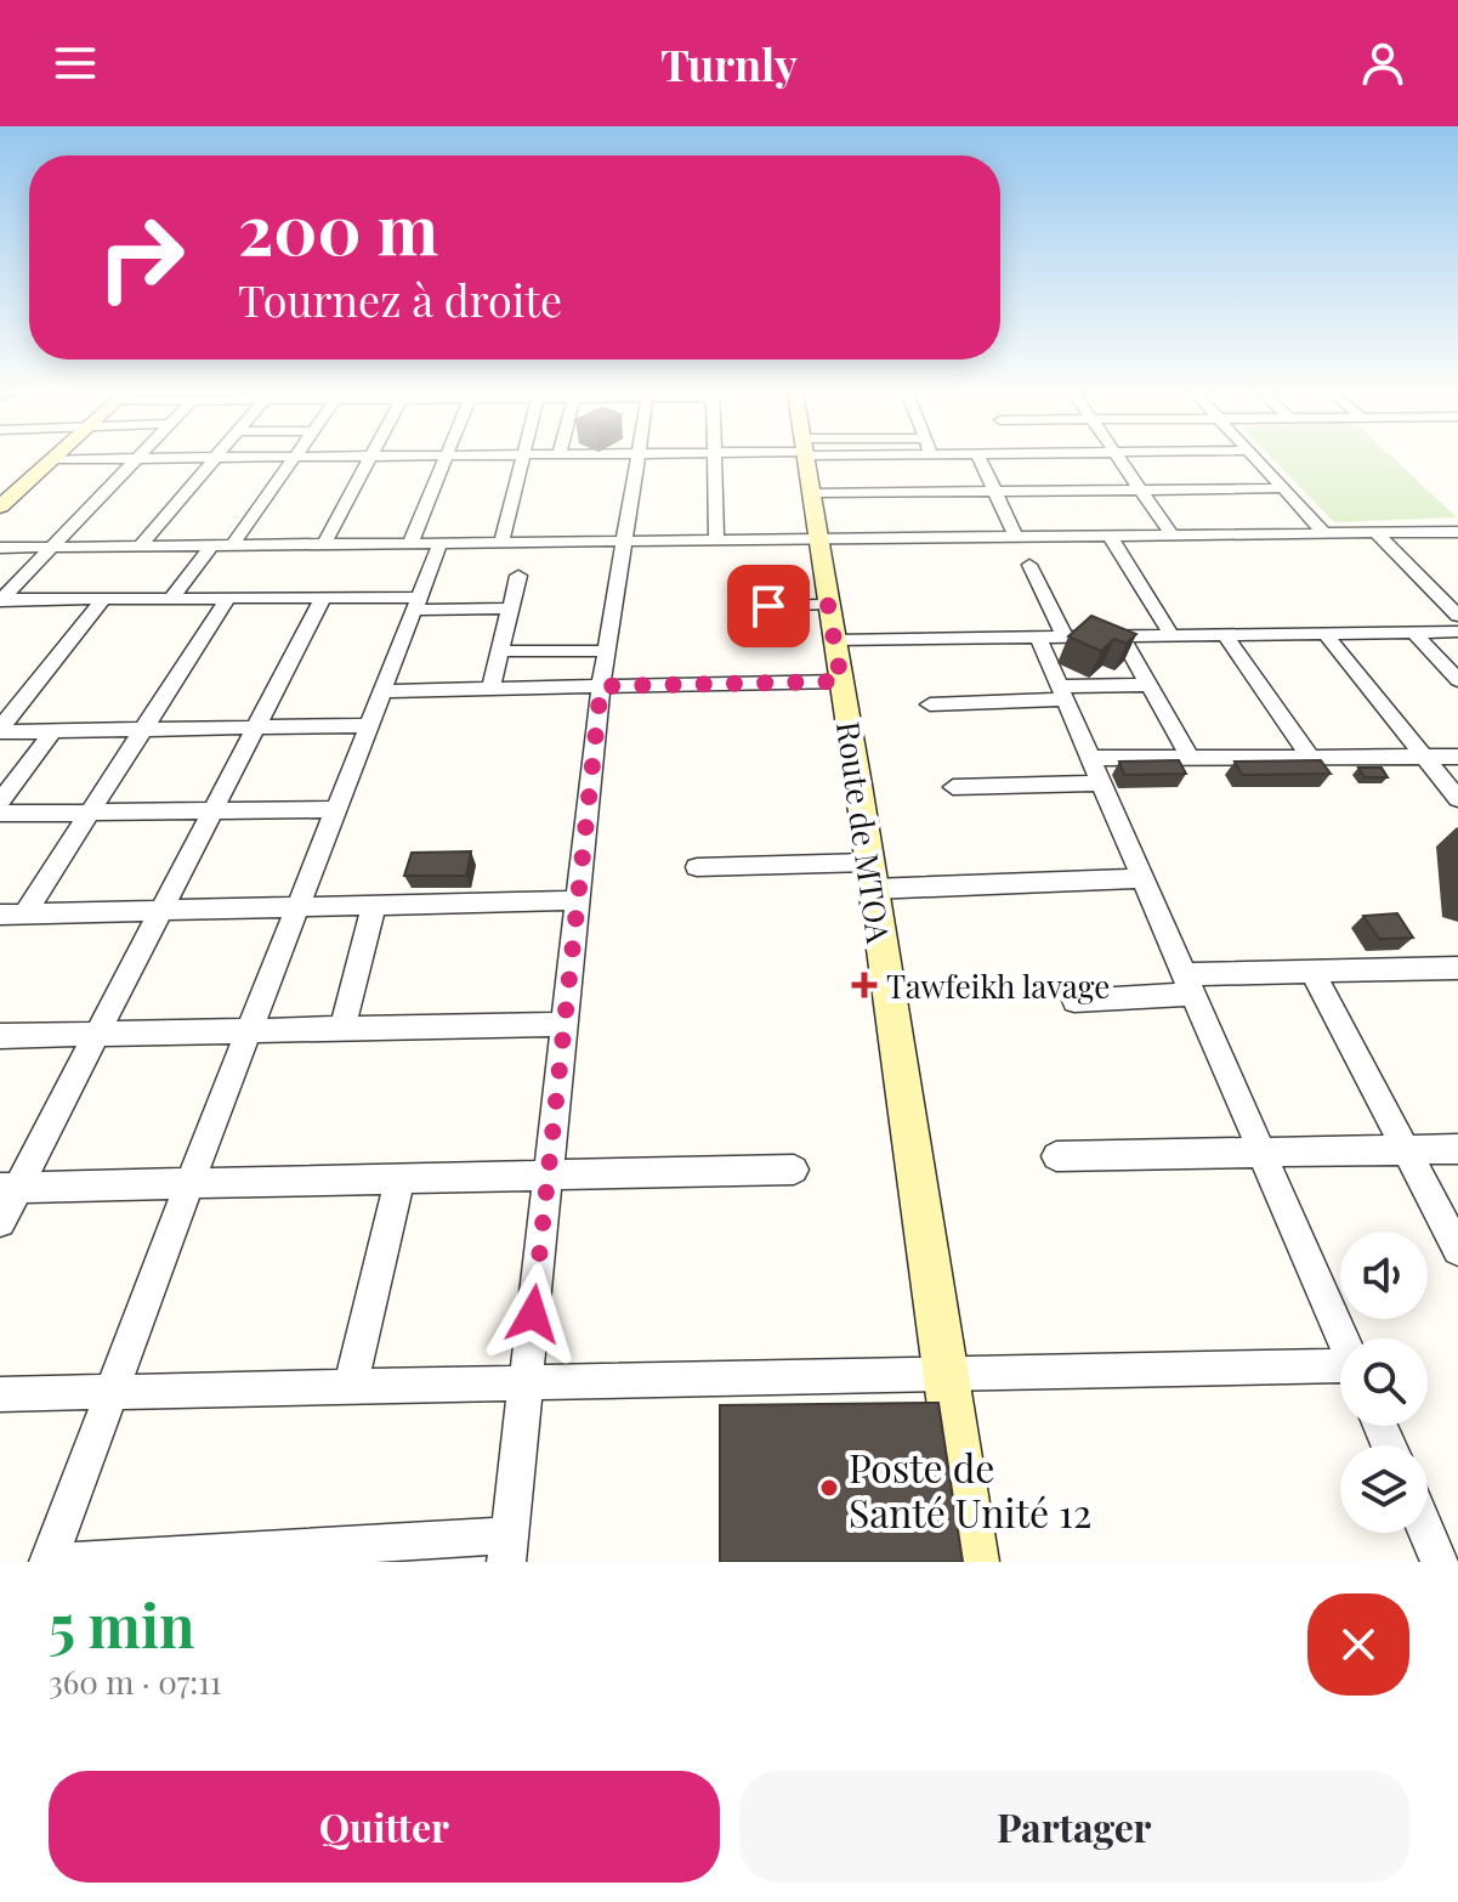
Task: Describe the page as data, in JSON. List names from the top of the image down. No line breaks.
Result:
{"streets":{"street":["Route de MTOA"]},"places":{"health":["Tawfeikh lavage"],"other":["Poste de Santé Unité 12"]},"page":{"header":"Turnly","turn":["200 m","Tournez à droite"],"heading":["5 min","360 m · 07:11"],"buttons":["Quitter","Partager"]}}
